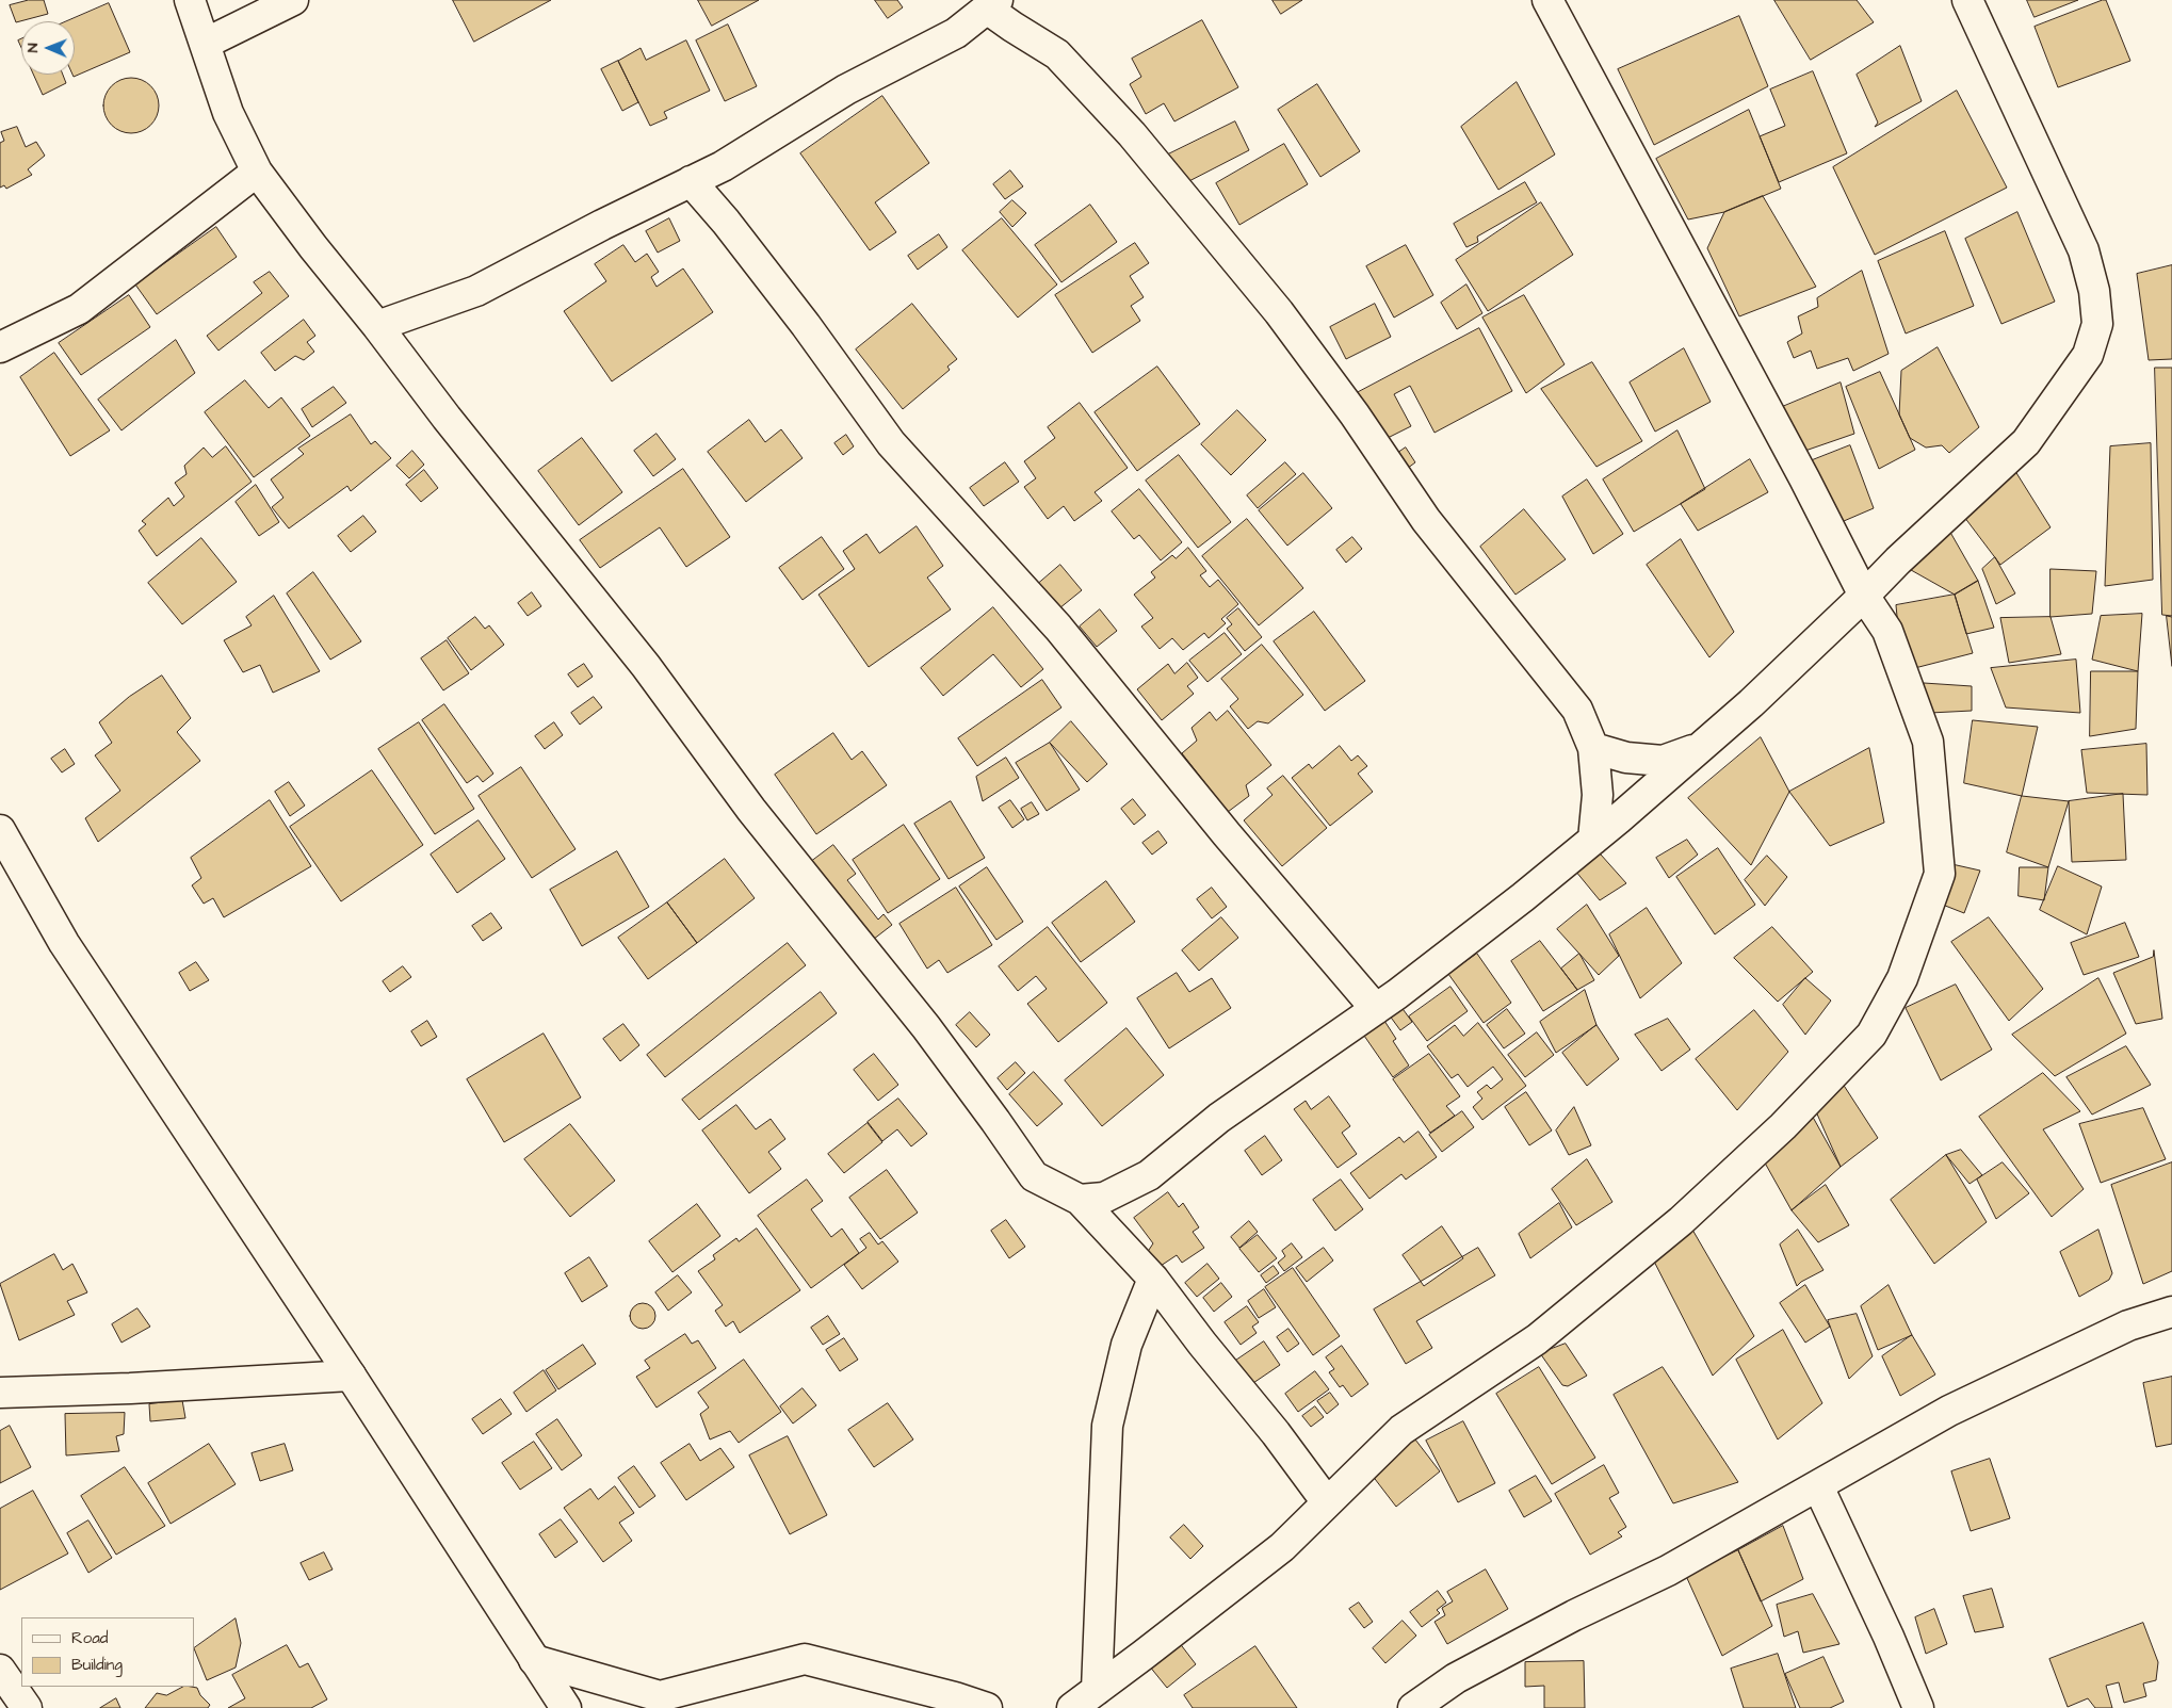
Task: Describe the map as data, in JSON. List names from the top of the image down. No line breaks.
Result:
{"legend":["Road","Building"],"north":"left"}
